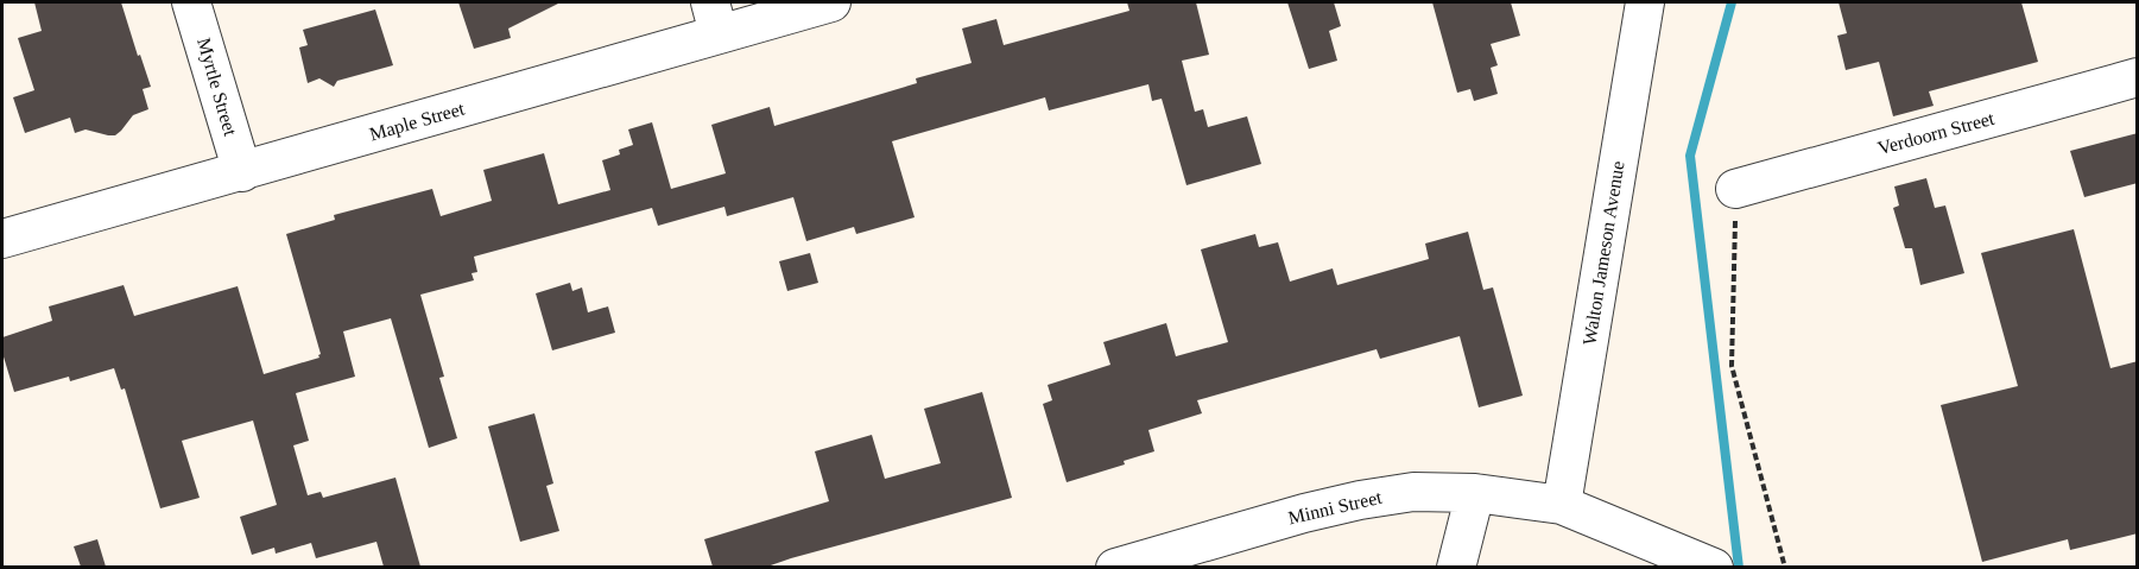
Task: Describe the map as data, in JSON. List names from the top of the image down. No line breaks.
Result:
{"streets":{"street":["Myrtle Street","Maple Street","Verdoorn Street","Walton Jameson Avenue","Minni Street"]},"crossings":[["Myrtle Street","Maple Street"],["Walton Jameson Avenue","Minni Street"]]}
